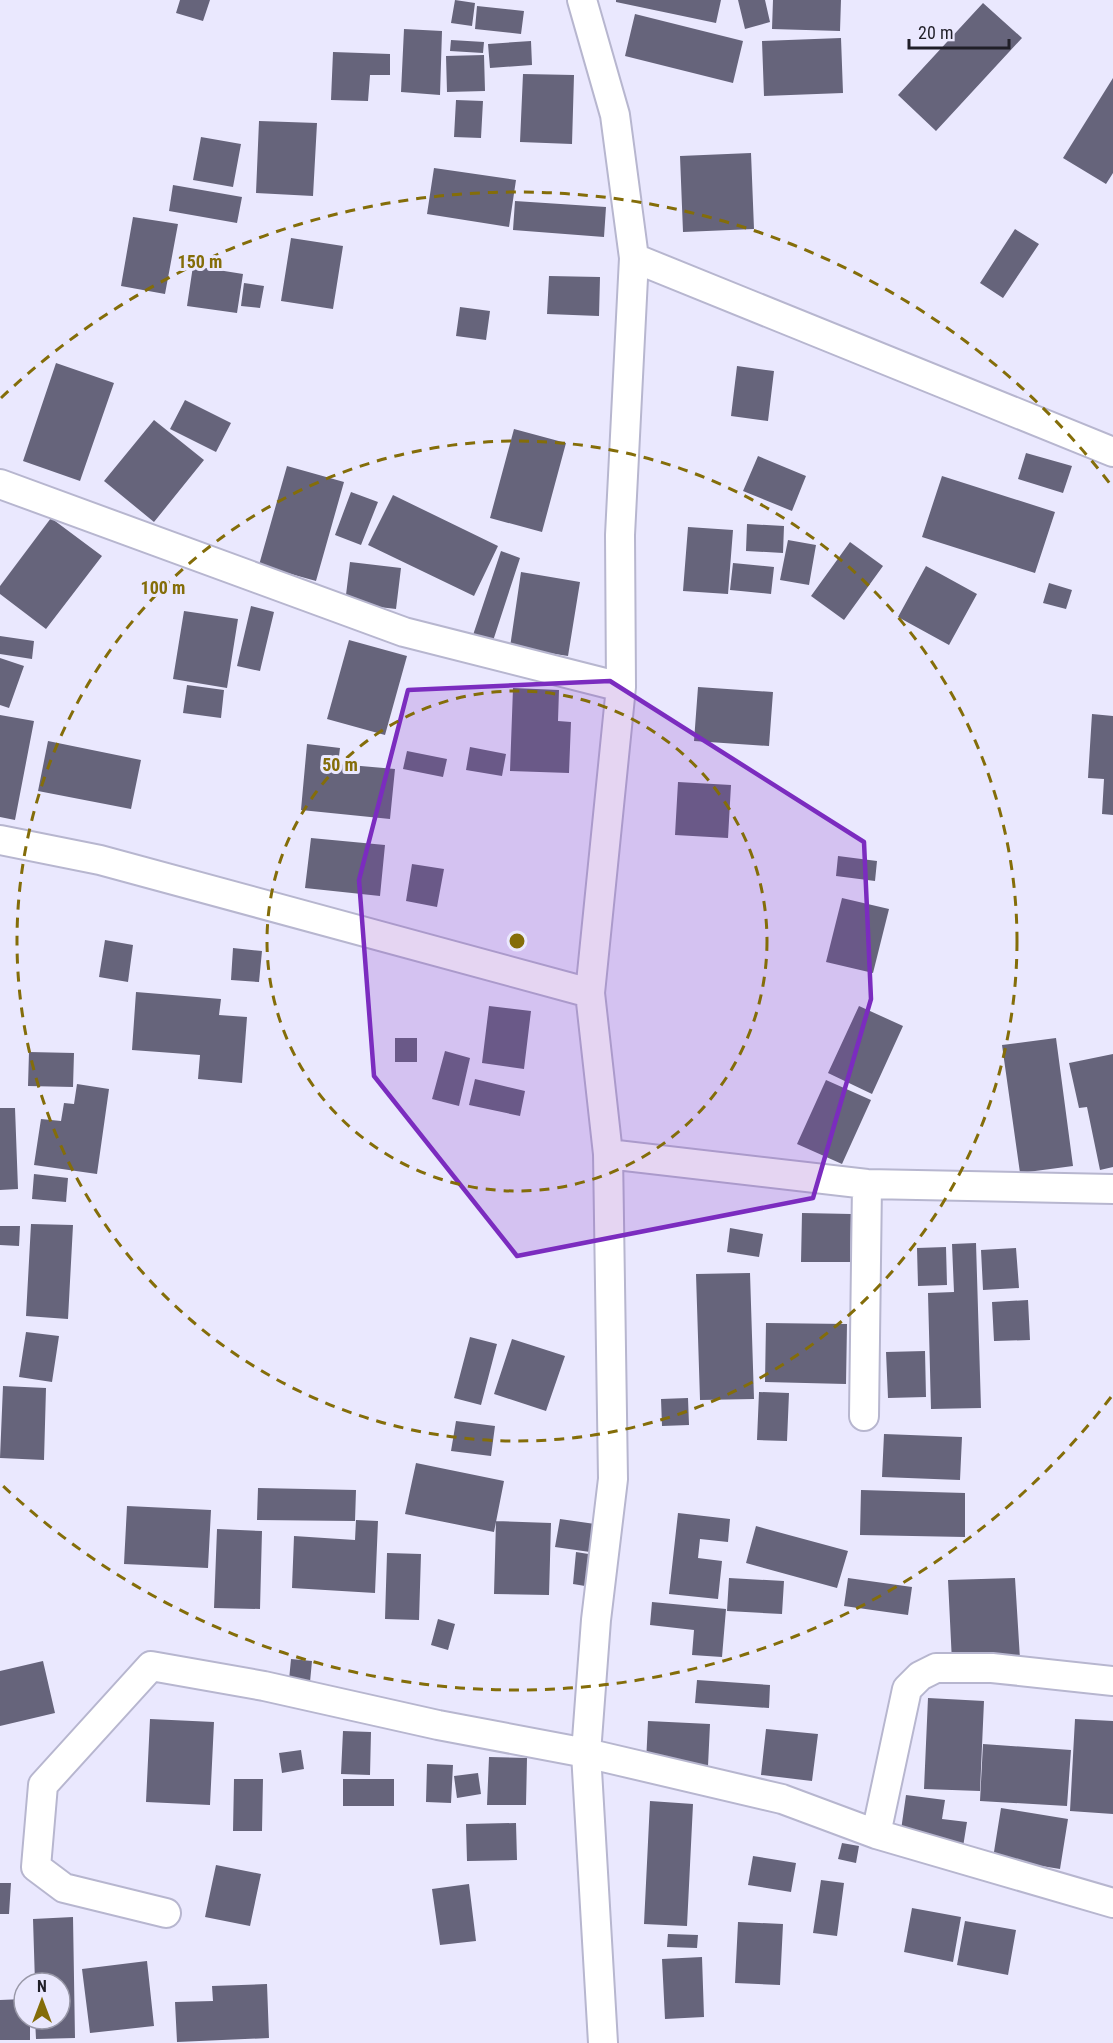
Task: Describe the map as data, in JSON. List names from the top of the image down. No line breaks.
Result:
{"scale_bar":"20 m","north":"top","rings":["150 m","100 m","50 m"]}
